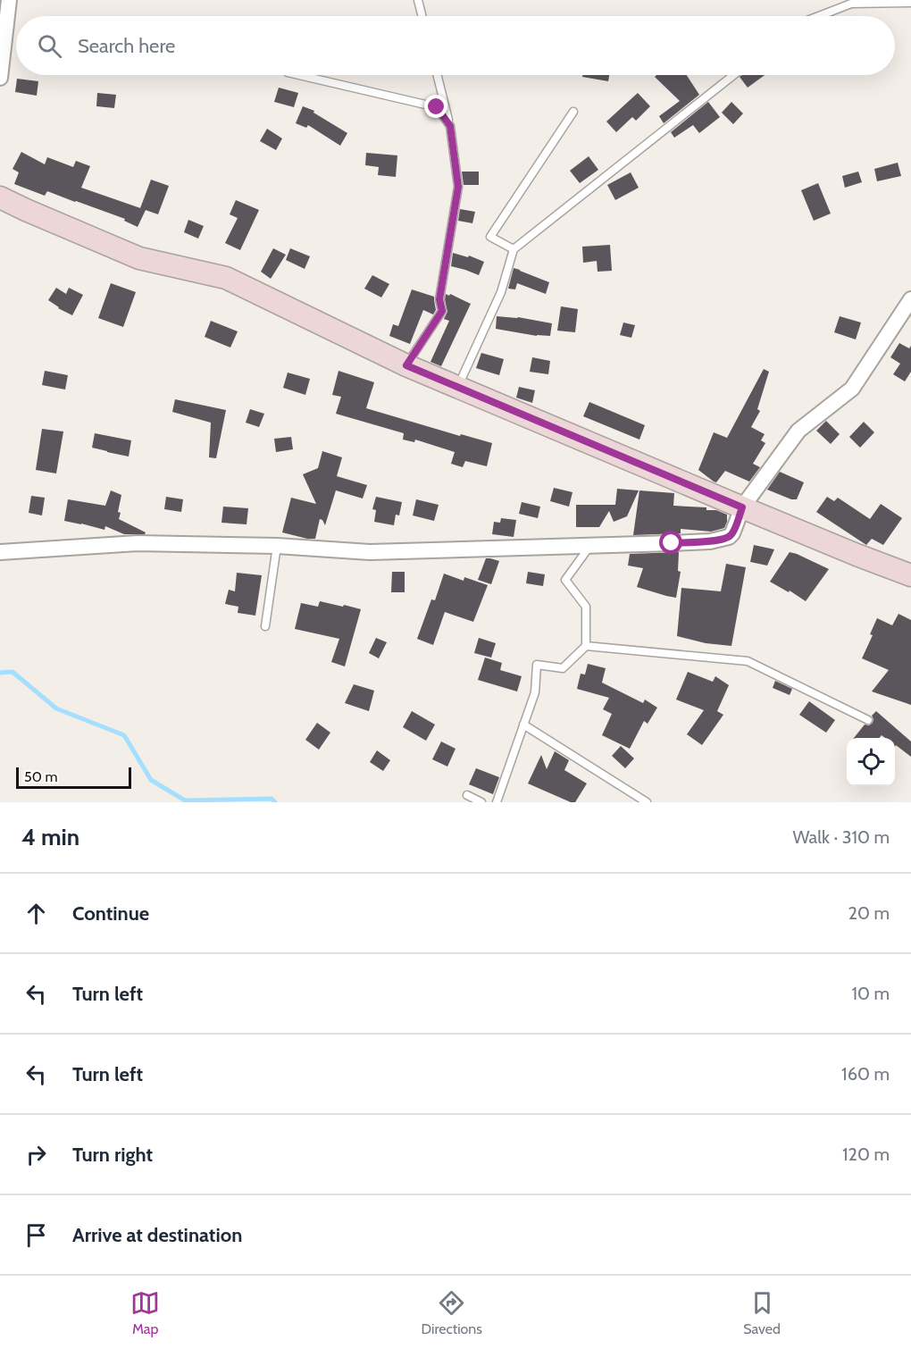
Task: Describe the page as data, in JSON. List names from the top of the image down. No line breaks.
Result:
{"scale_bar":"50 m","page":{"search":"Search here","scale":"50 m","heading":["4 min","Walk · 310 m"],"list":[["Continue","20 m"],["Turn left","10 m"],["Turn left","160 m"],["Turn right","120 m"],"Arrive at destination"],"nav":["Map","Directions","Saved"]}}
